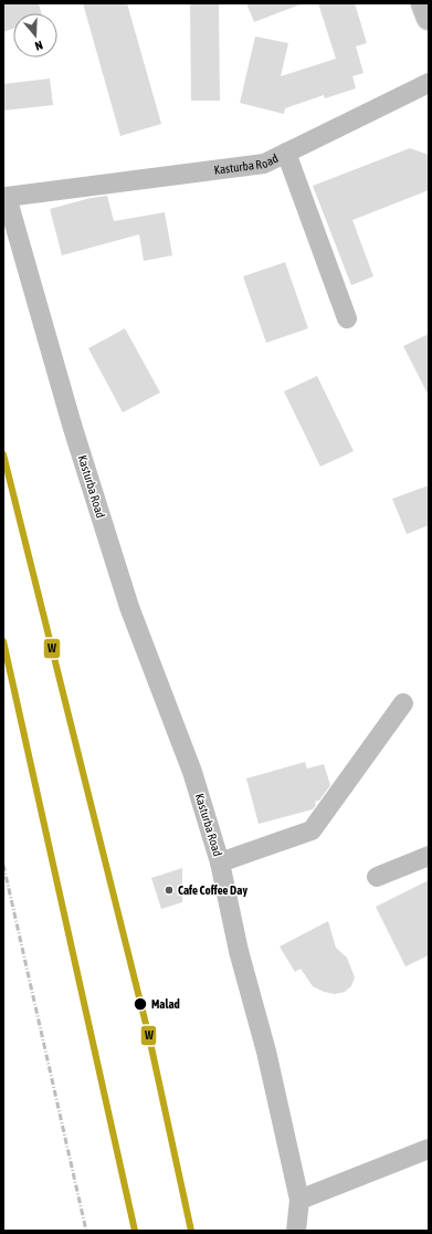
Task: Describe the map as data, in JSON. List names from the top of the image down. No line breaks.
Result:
{"streets":{"street":["Kasturba Road"]},"places":["Cafe Coffee Day","Malad"],"lines":["transit line W"],"north":"bottom"}
